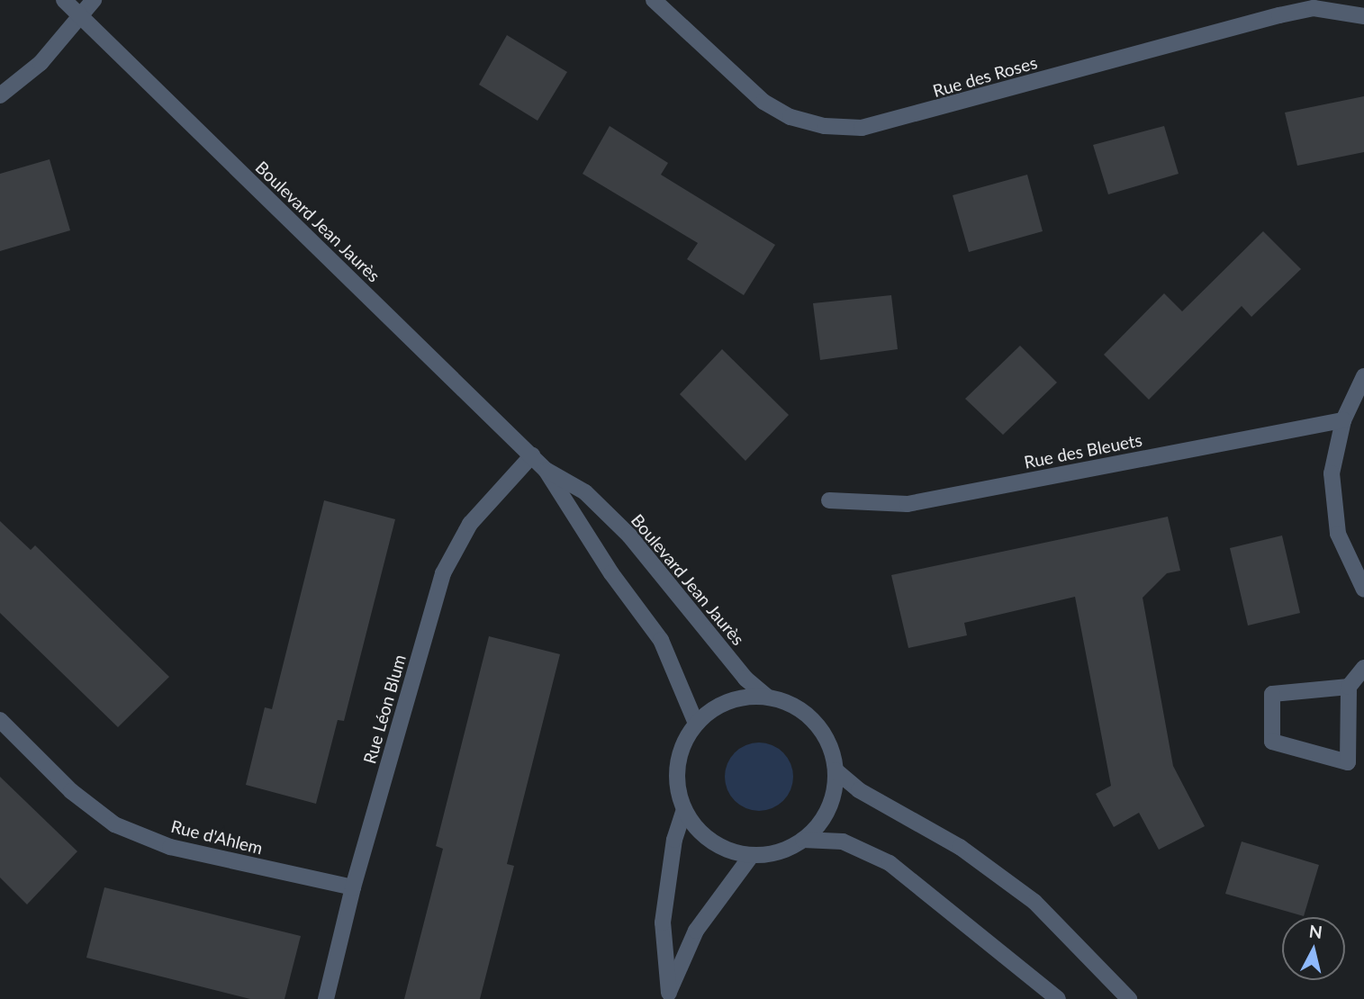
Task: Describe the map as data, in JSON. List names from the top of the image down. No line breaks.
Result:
{"streets":{"street":["Rue des Roses","Boulevard Jean Jaurès","Rue des Bleuets","Rue Léon Blum","Rue d'Ahlem"]},"crossings":[["Boulevard Jean Jaurès","Rue Léon Blum"],["Rue Léon Blum","Rue d'Ahlem"]],"north":"top"}
